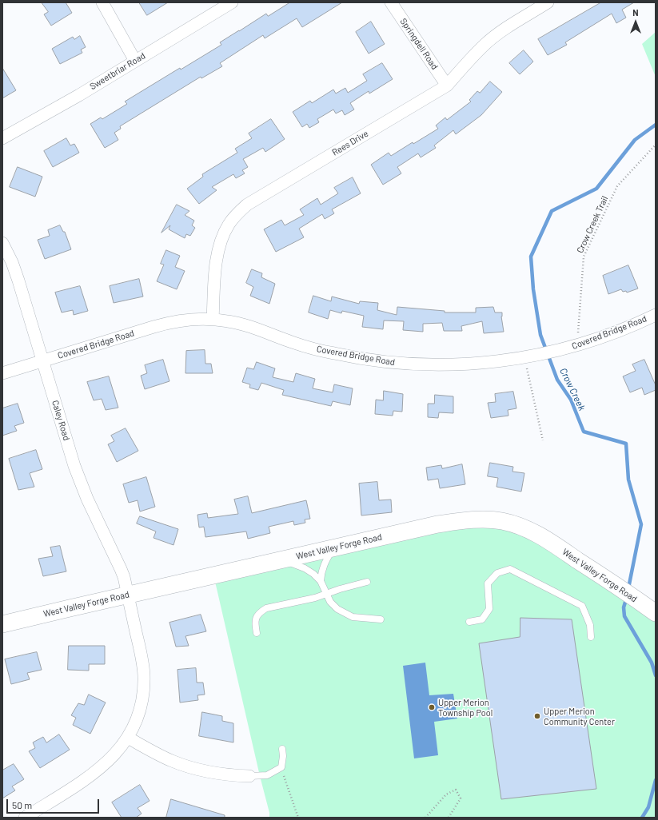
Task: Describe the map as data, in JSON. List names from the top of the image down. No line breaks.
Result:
{"streets":{"main road":["West Valley Forge Road"],"street":["Springdell Road","Sweetbriar Road","Rees Drive","Covered Bridge Road","Caley Road"],"path":["Crow Creek Trail"]},"crossings":[["Springdell Road","Rees Drive"],["Rees Drive","Covered Bridge Road"],["Crow Creek Trail","Covered Bridge Road"],["Covered Bridge Road","Caley Road"],["Caley Road","West Valley Forge Road"]],"water":["Crow Creek"],"places":["Upper Merion Township Pool","Upper Merion Community Center"],"scale_bar":"50 m","north":"top"}
